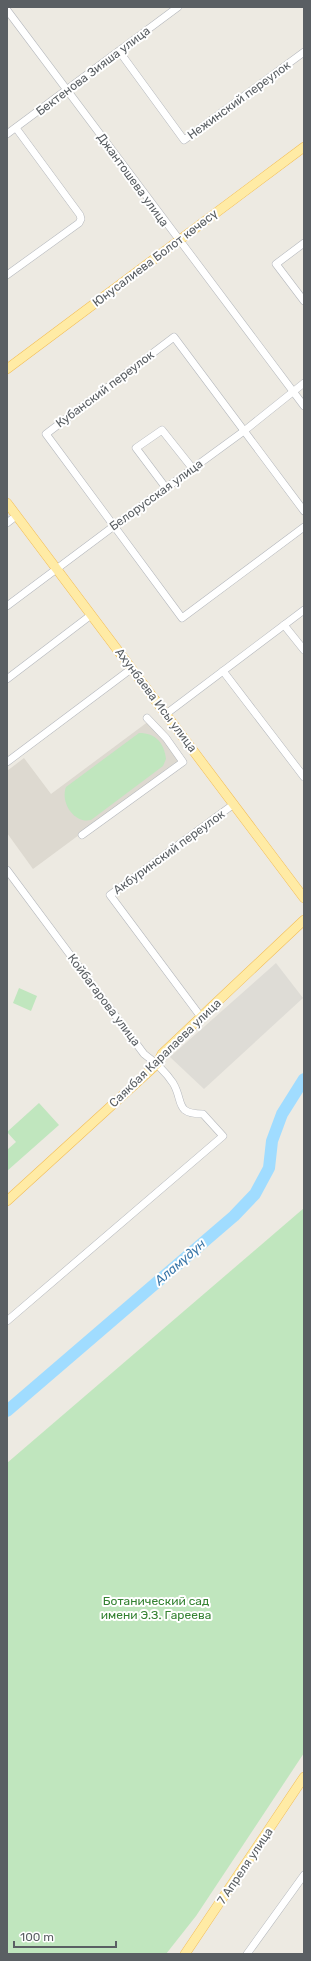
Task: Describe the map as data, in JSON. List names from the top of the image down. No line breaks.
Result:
{"streets":{"main road":["Юнусалиева Болот көчөсү","Ахунбаева Исы улица","Саякбая Каралаева улица","7 Апреля улица"],"street":["Бектенова Зияша улица","Нежинский переулок","Джантошева улица","Кубанский переулок","Белорусская улица","Акбуринский переулок","Койбагарова улица"]},"crossings":[["Бектенова Зияша улица","Нежинский переулок"],["Бектенова Зияша улица","Джантошева улица"],["Джантошева улица","Юнусалиева Болот көчөсү"],["Джантошева улица","Белорусская улица"],["Кубанский переулок","Белорусская улица"],["Белорусская улица","Ахунбаева Исы улица"],["Ахунбаева Исы улица","Акбуринский переулок"],["Акбуринский переулок","Саякбая Каралаева улица"],["Койбагарова улица","Саякбая Каралаева улица"]],"water":["Аламүдүн"],"parks":["Ботанический сад имени Э.З. Гареева"],"scale_bar":"100 m"}
